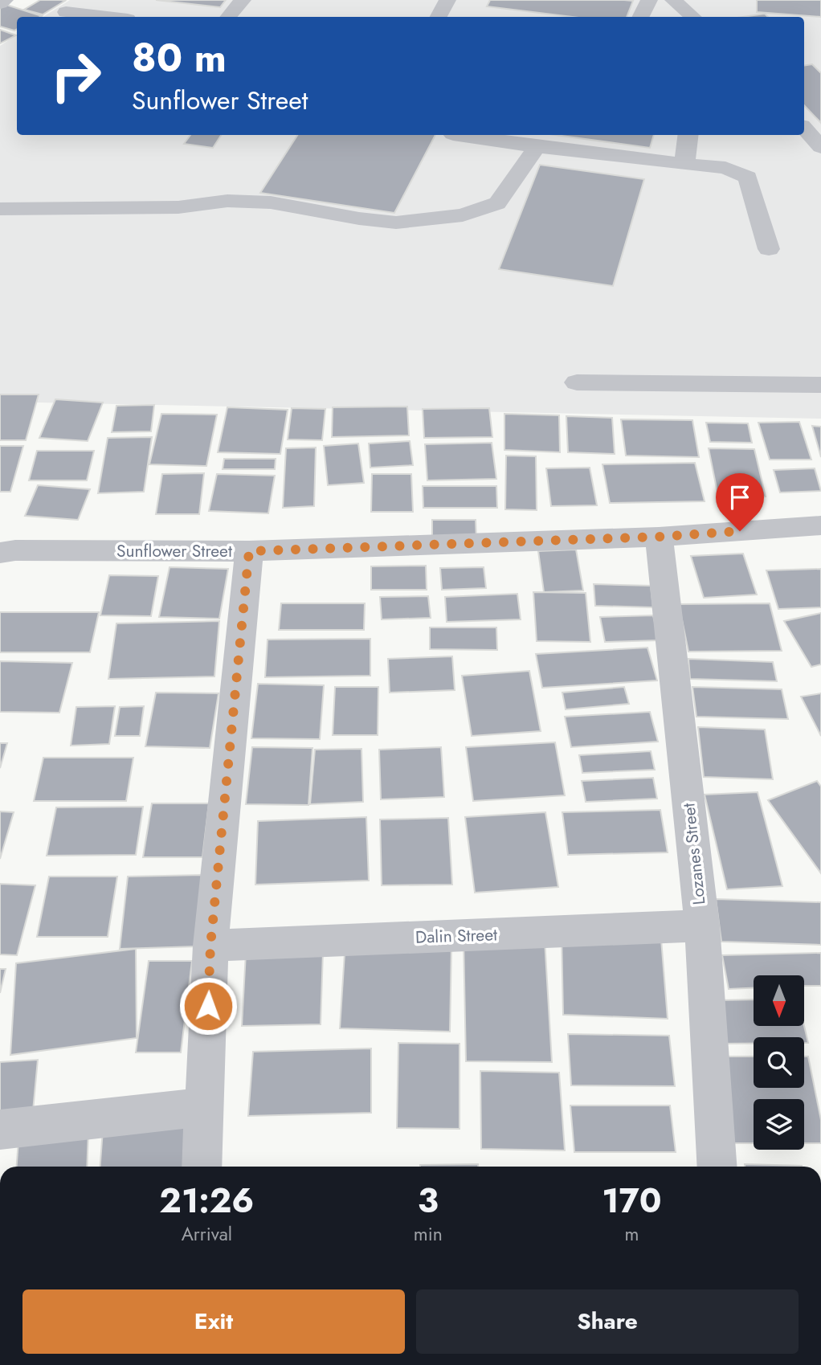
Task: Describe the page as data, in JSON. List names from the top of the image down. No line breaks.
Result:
{"streets":{"street":["Sunflower Street","Lozanes Street","Dalin Street"]},"crossings":[["Sunflower Street","Lozanes Street"],["Lozanes Street","Dalin Street"]],"north":"bottom","page":{"turn":["80 m","Sunflower Street"],"eta":["21:26","Arrival","3","min","170","m"],"buttons":["Exit","Share"]}}
